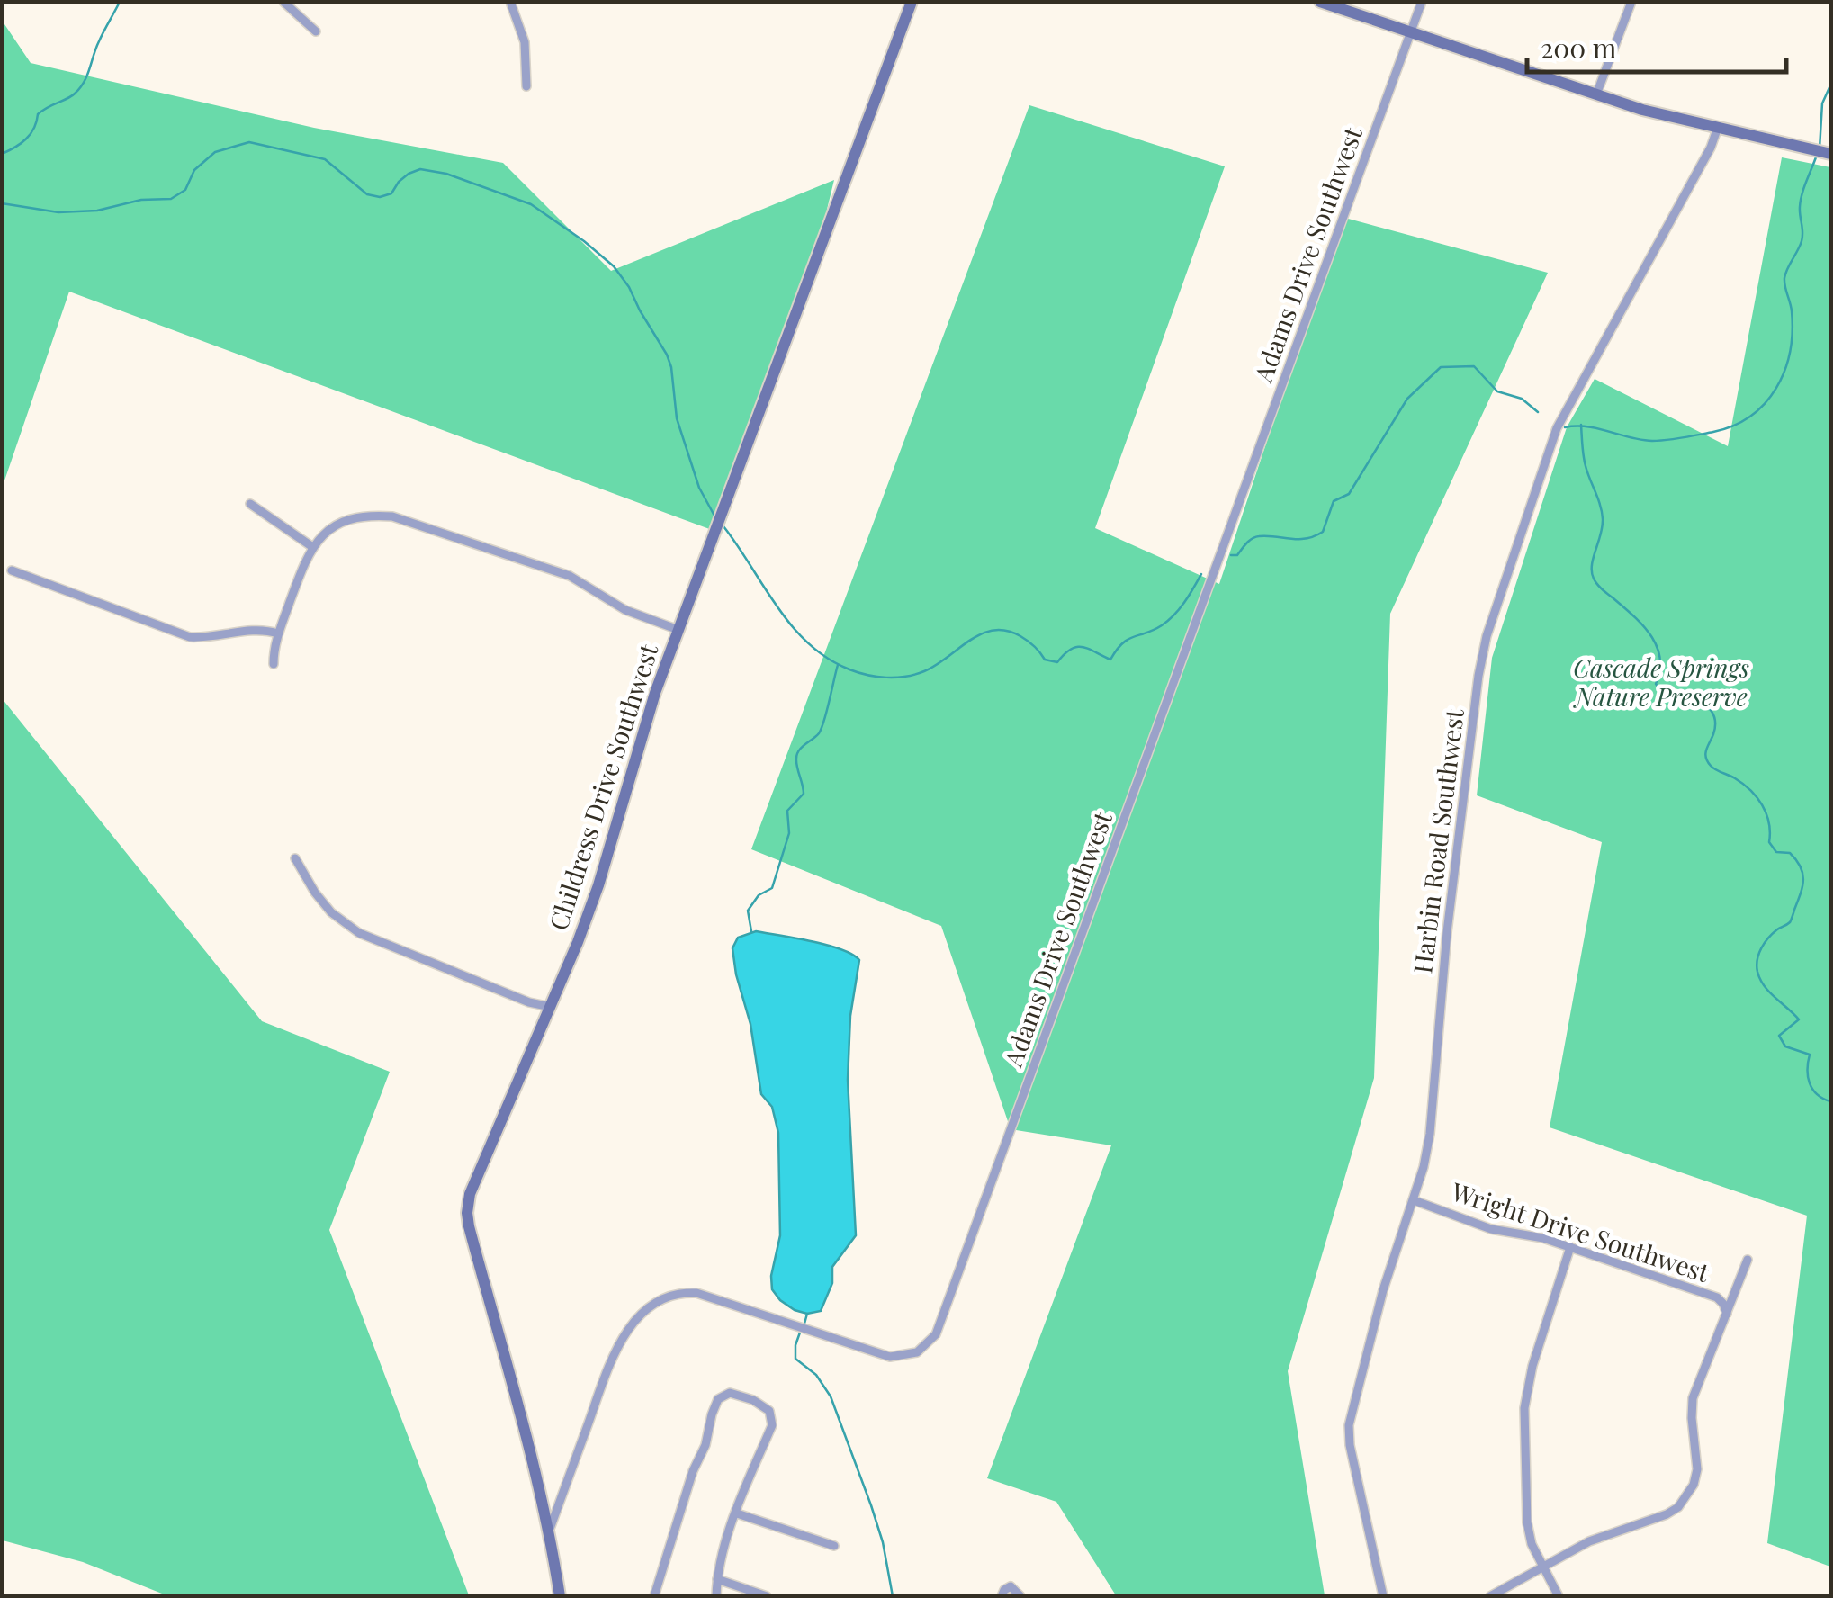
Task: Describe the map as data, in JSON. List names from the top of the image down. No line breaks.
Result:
{"streets":{"street":["Adams Drive Southwest","Childress Drive Southwest","Harbin Road Southwest","Wright Drive Southwest"]},"crossings":[["Adams Drive Southwest","Childress Drive Southwest"],["Harbin Road Southwest","Wright Drive Southwest"]],"parks":["Cascade Springs Nature Preserve"],"scale_bar":"200 m"}
